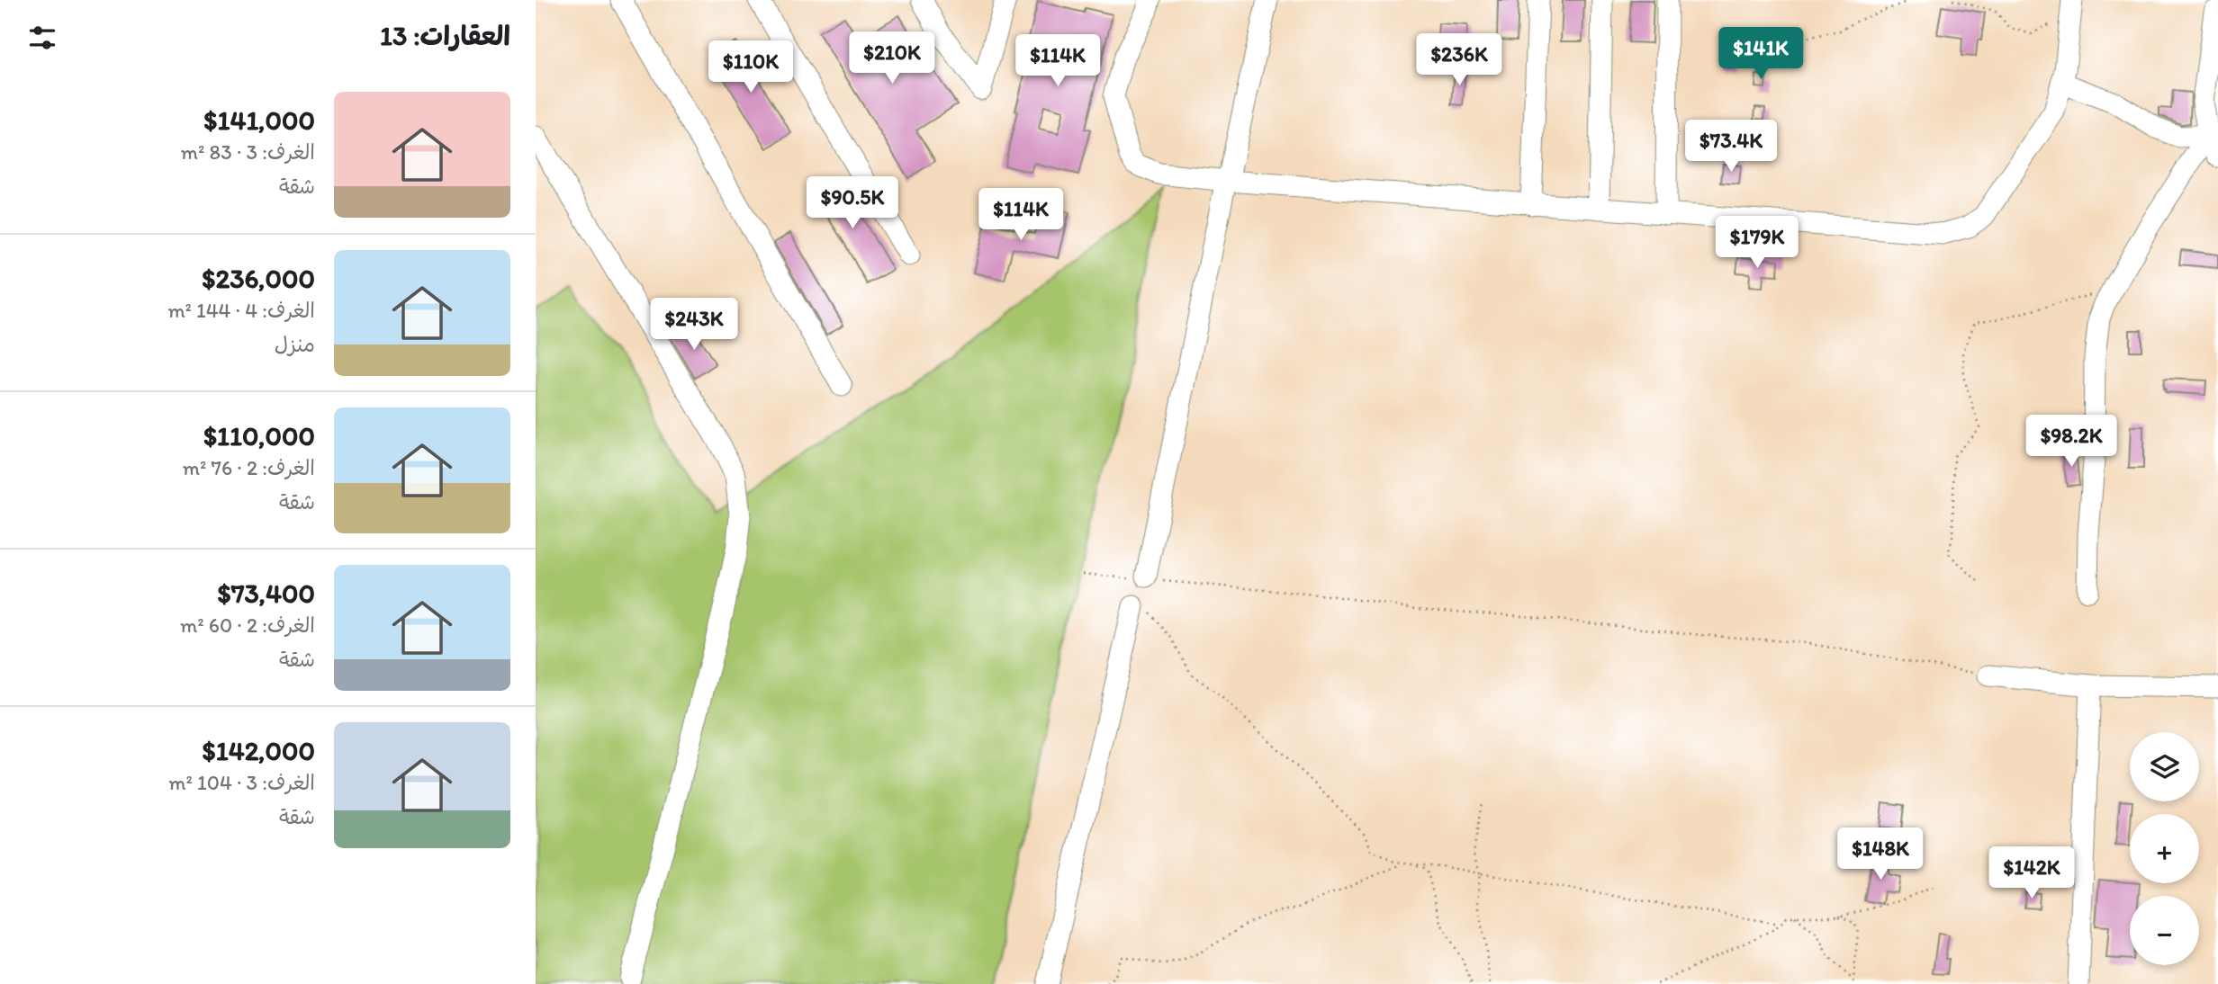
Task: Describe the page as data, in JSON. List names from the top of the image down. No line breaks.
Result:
{"page":{"heading":"العقارات: 13","price":["$141K","$210K","$236K","$114K","$110K","$73.4K","$90.5K","$114K","$179K","$243K","$98.2K","$148K","$142K"],"list":[{"name":"$141,000","note":"الغرف: 3 · 83 m² · شقة"},{"name":"$236,000","note":"الغرف: 4 · 144 m² · منزل"},{"name":"$110,000","note":"الغرف: 2 · 76 m² · شقة"},{"name":"$73,400","note":"الغرف: 2 · 60 m² · شقة"},{"name":"$142,000","note":"الغرف: 3 · 104 m² · شقة"}],"map_buttons":["+","−"]}}
